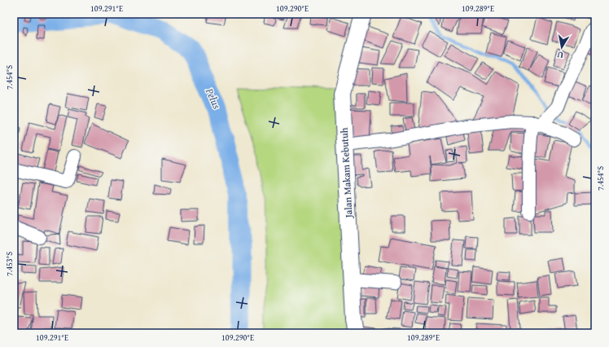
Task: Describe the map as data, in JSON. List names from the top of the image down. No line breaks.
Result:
{"streets":{"street":["Jalan Makam Kebutuh"]},"water":["Pelus"],"north":"bottom","coordinates":["109.291°E","109.290°E","109.289°E","7.454°S","7.453°S"]}
